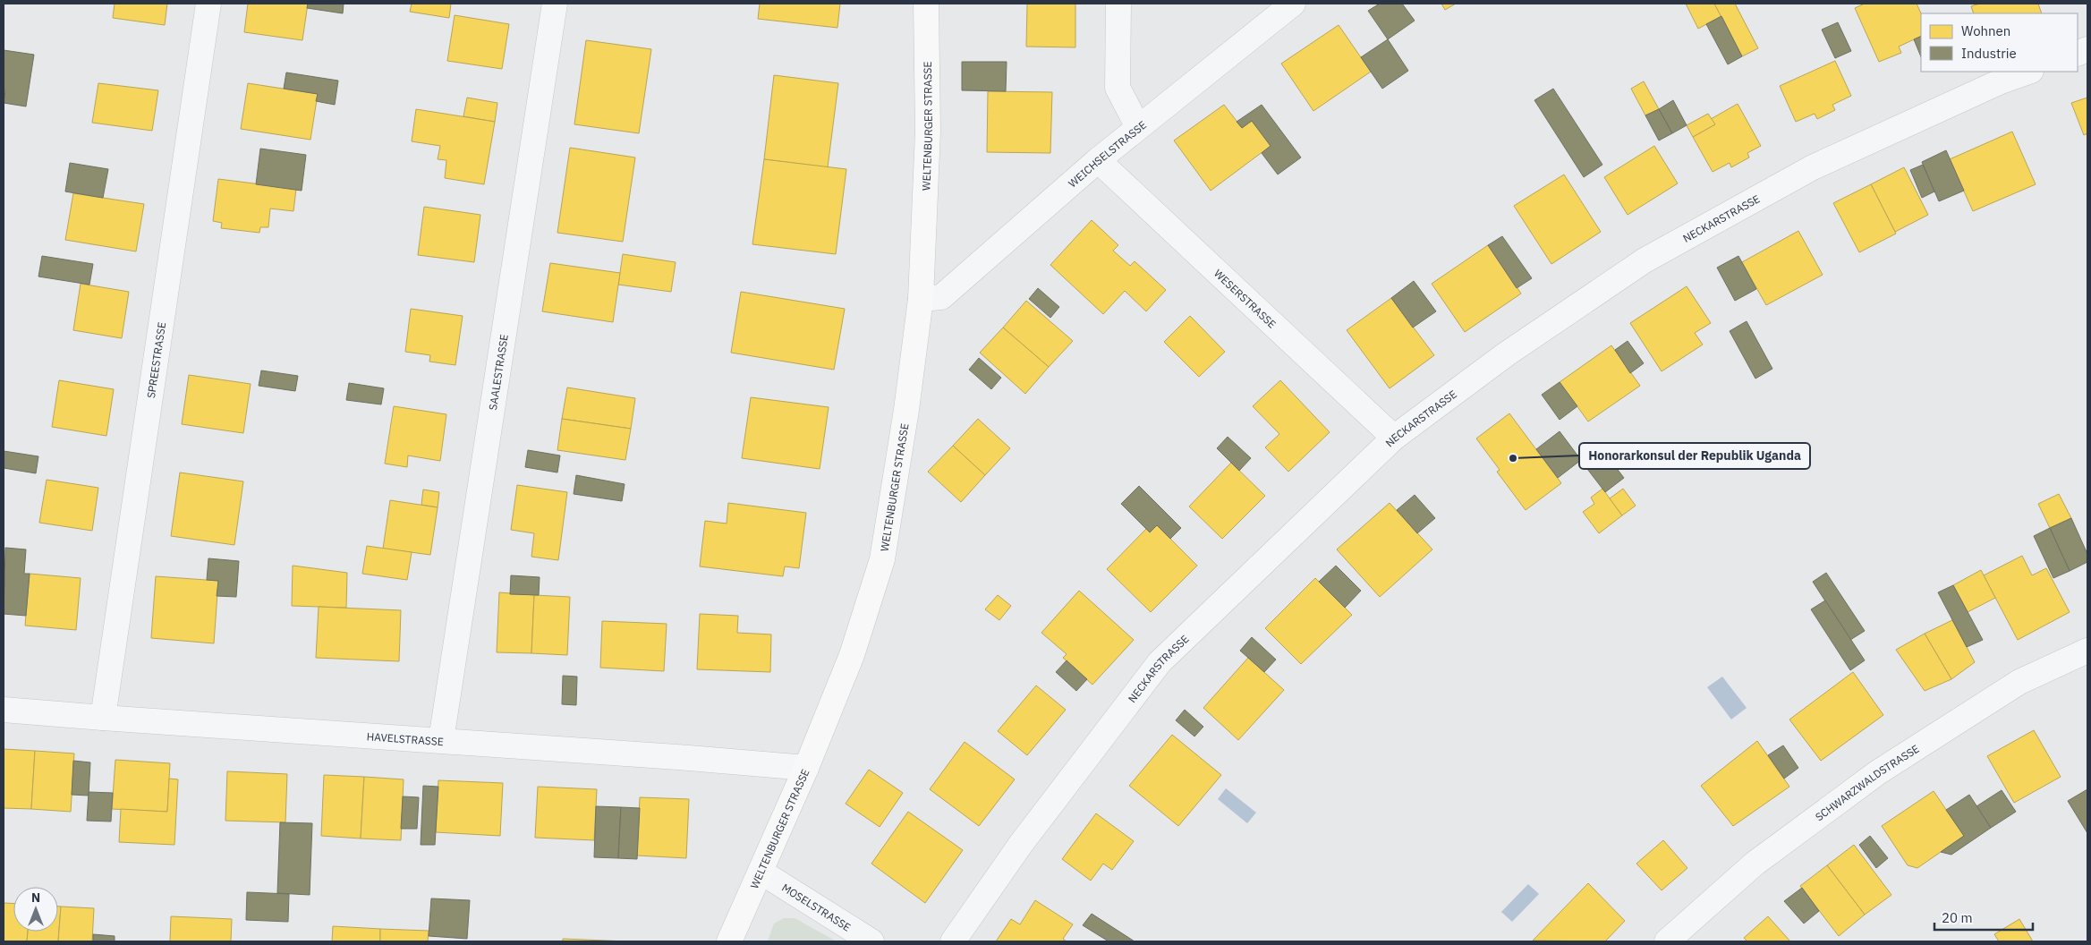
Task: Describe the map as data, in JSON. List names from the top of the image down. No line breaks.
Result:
{"streets":{"main road":["WELTENBURGER STRASSE"],"street":["WEICHSELSTRASSE","NECKARSTRASSE","WESERSTRASSE","SPREESTRASSE","SAALESTRASSE","HAVELSTRASSE","SCHWARZWALDSTRASSE","MOSELSTRASSE"]},"crossings":[["WELTENBURGER STRASSE","WEICHSELSTRASSE"],["WELTENBURGER STRASSE","HAVELSTRASSE"],["WELTENBURGER STRASSE","MOSELSTRASSE"],["WEICHSELSTRASSE","WESERSTRASSE"],["NECKARSTRASSE","WESERSTRASSE"],["SPREESTRASSE","HAVELSTRASSE"],["SAALESTRASSE","HAVELSTRASSE"]],"places":["Honorarkonsul der Republik Uganda"],"legend":["Wohnen","Industrie"],"scale_bar":"20 m","north":"top"}
